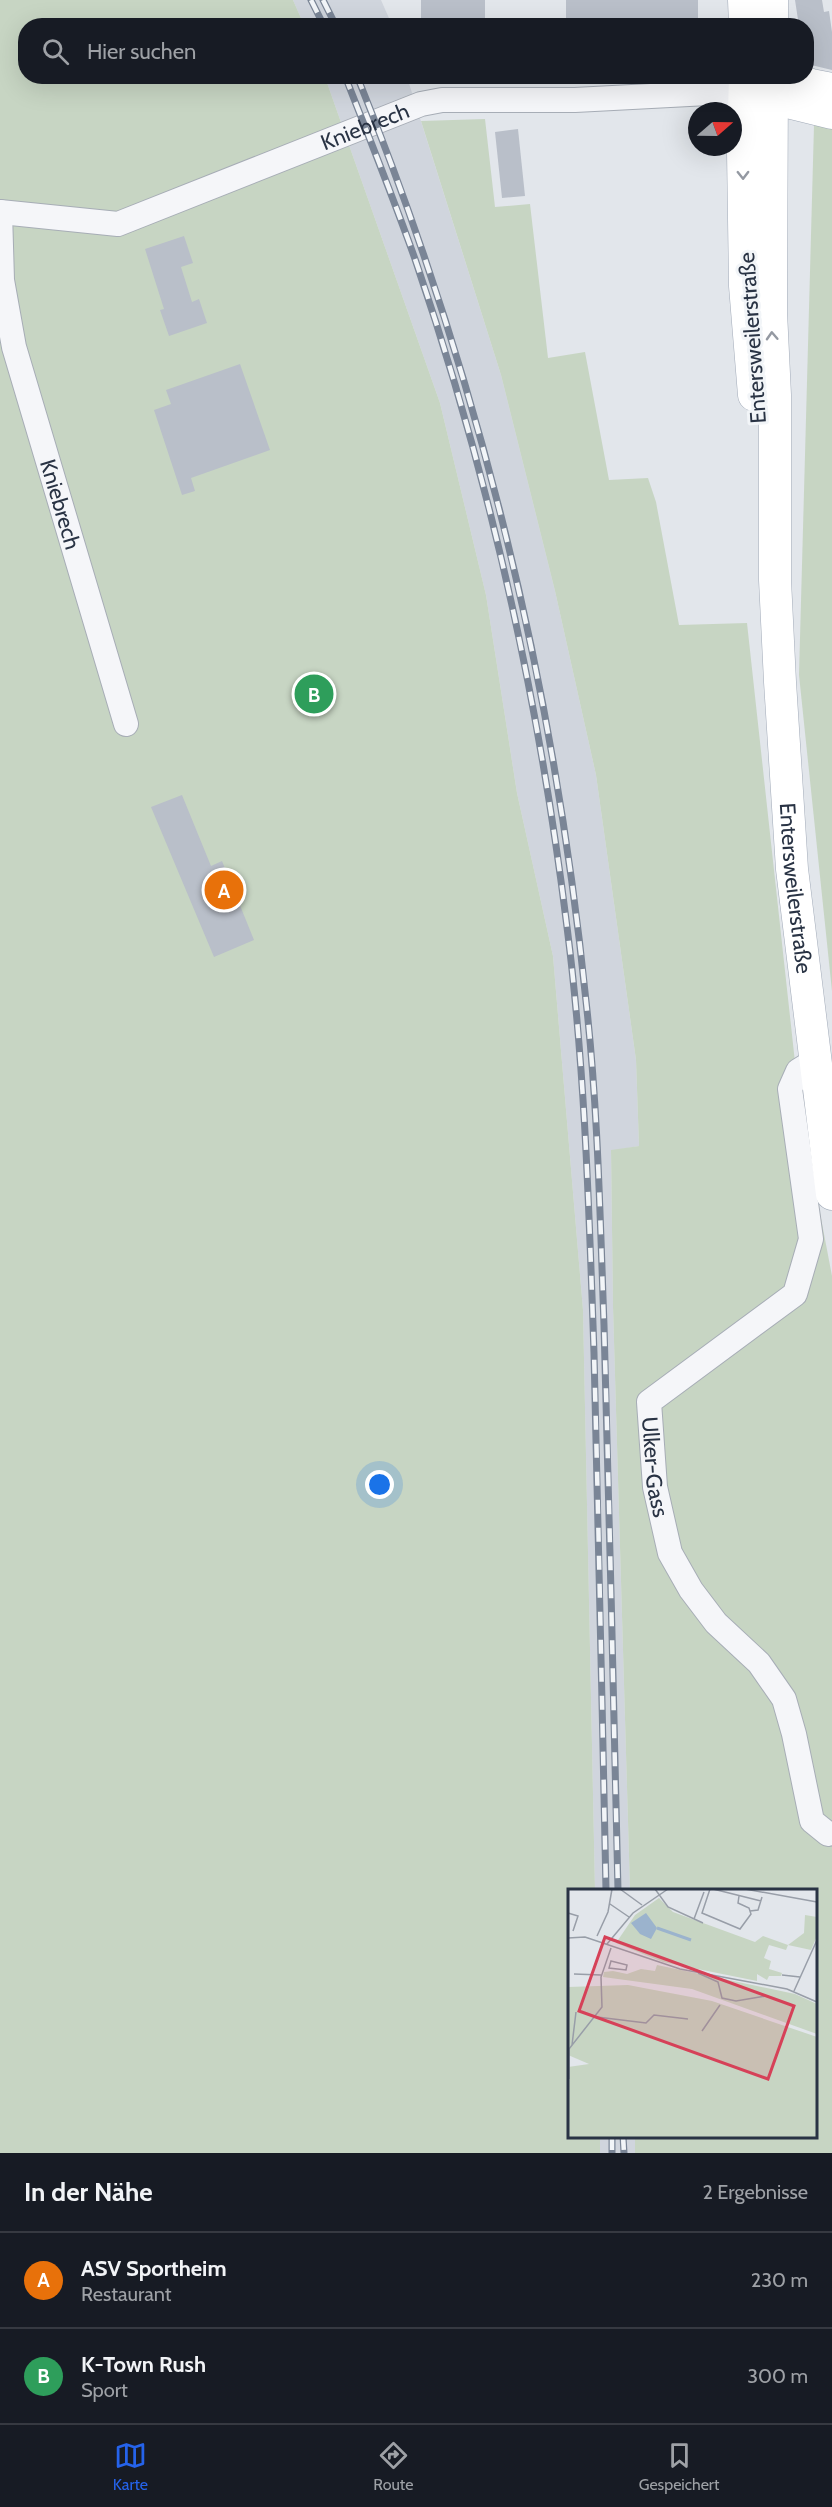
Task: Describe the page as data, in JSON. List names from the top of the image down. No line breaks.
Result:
{"streets":{"main road":["Entersweilerstraße"],"street":["Kniebrech","Ulker-Gass"]},"crossings":[["Kniebrech","Entersweilerstraße"],["Entersweilerstraße","Ulker-Gass"]],"north":"right","page":{"search":"Hier suchen","pins":["B","A"],"heading":["In der Nähe","2 Ergebnisse"],"list":[{"mark":"A","name":"ASV Sportheim","note":"Restaurant","value":"230 m"},{"mark":"B","name":"K-Town Rush","note":"Sport","value":"300 m"}],"nav":["Karte","Route","Gespeichert"]}}
